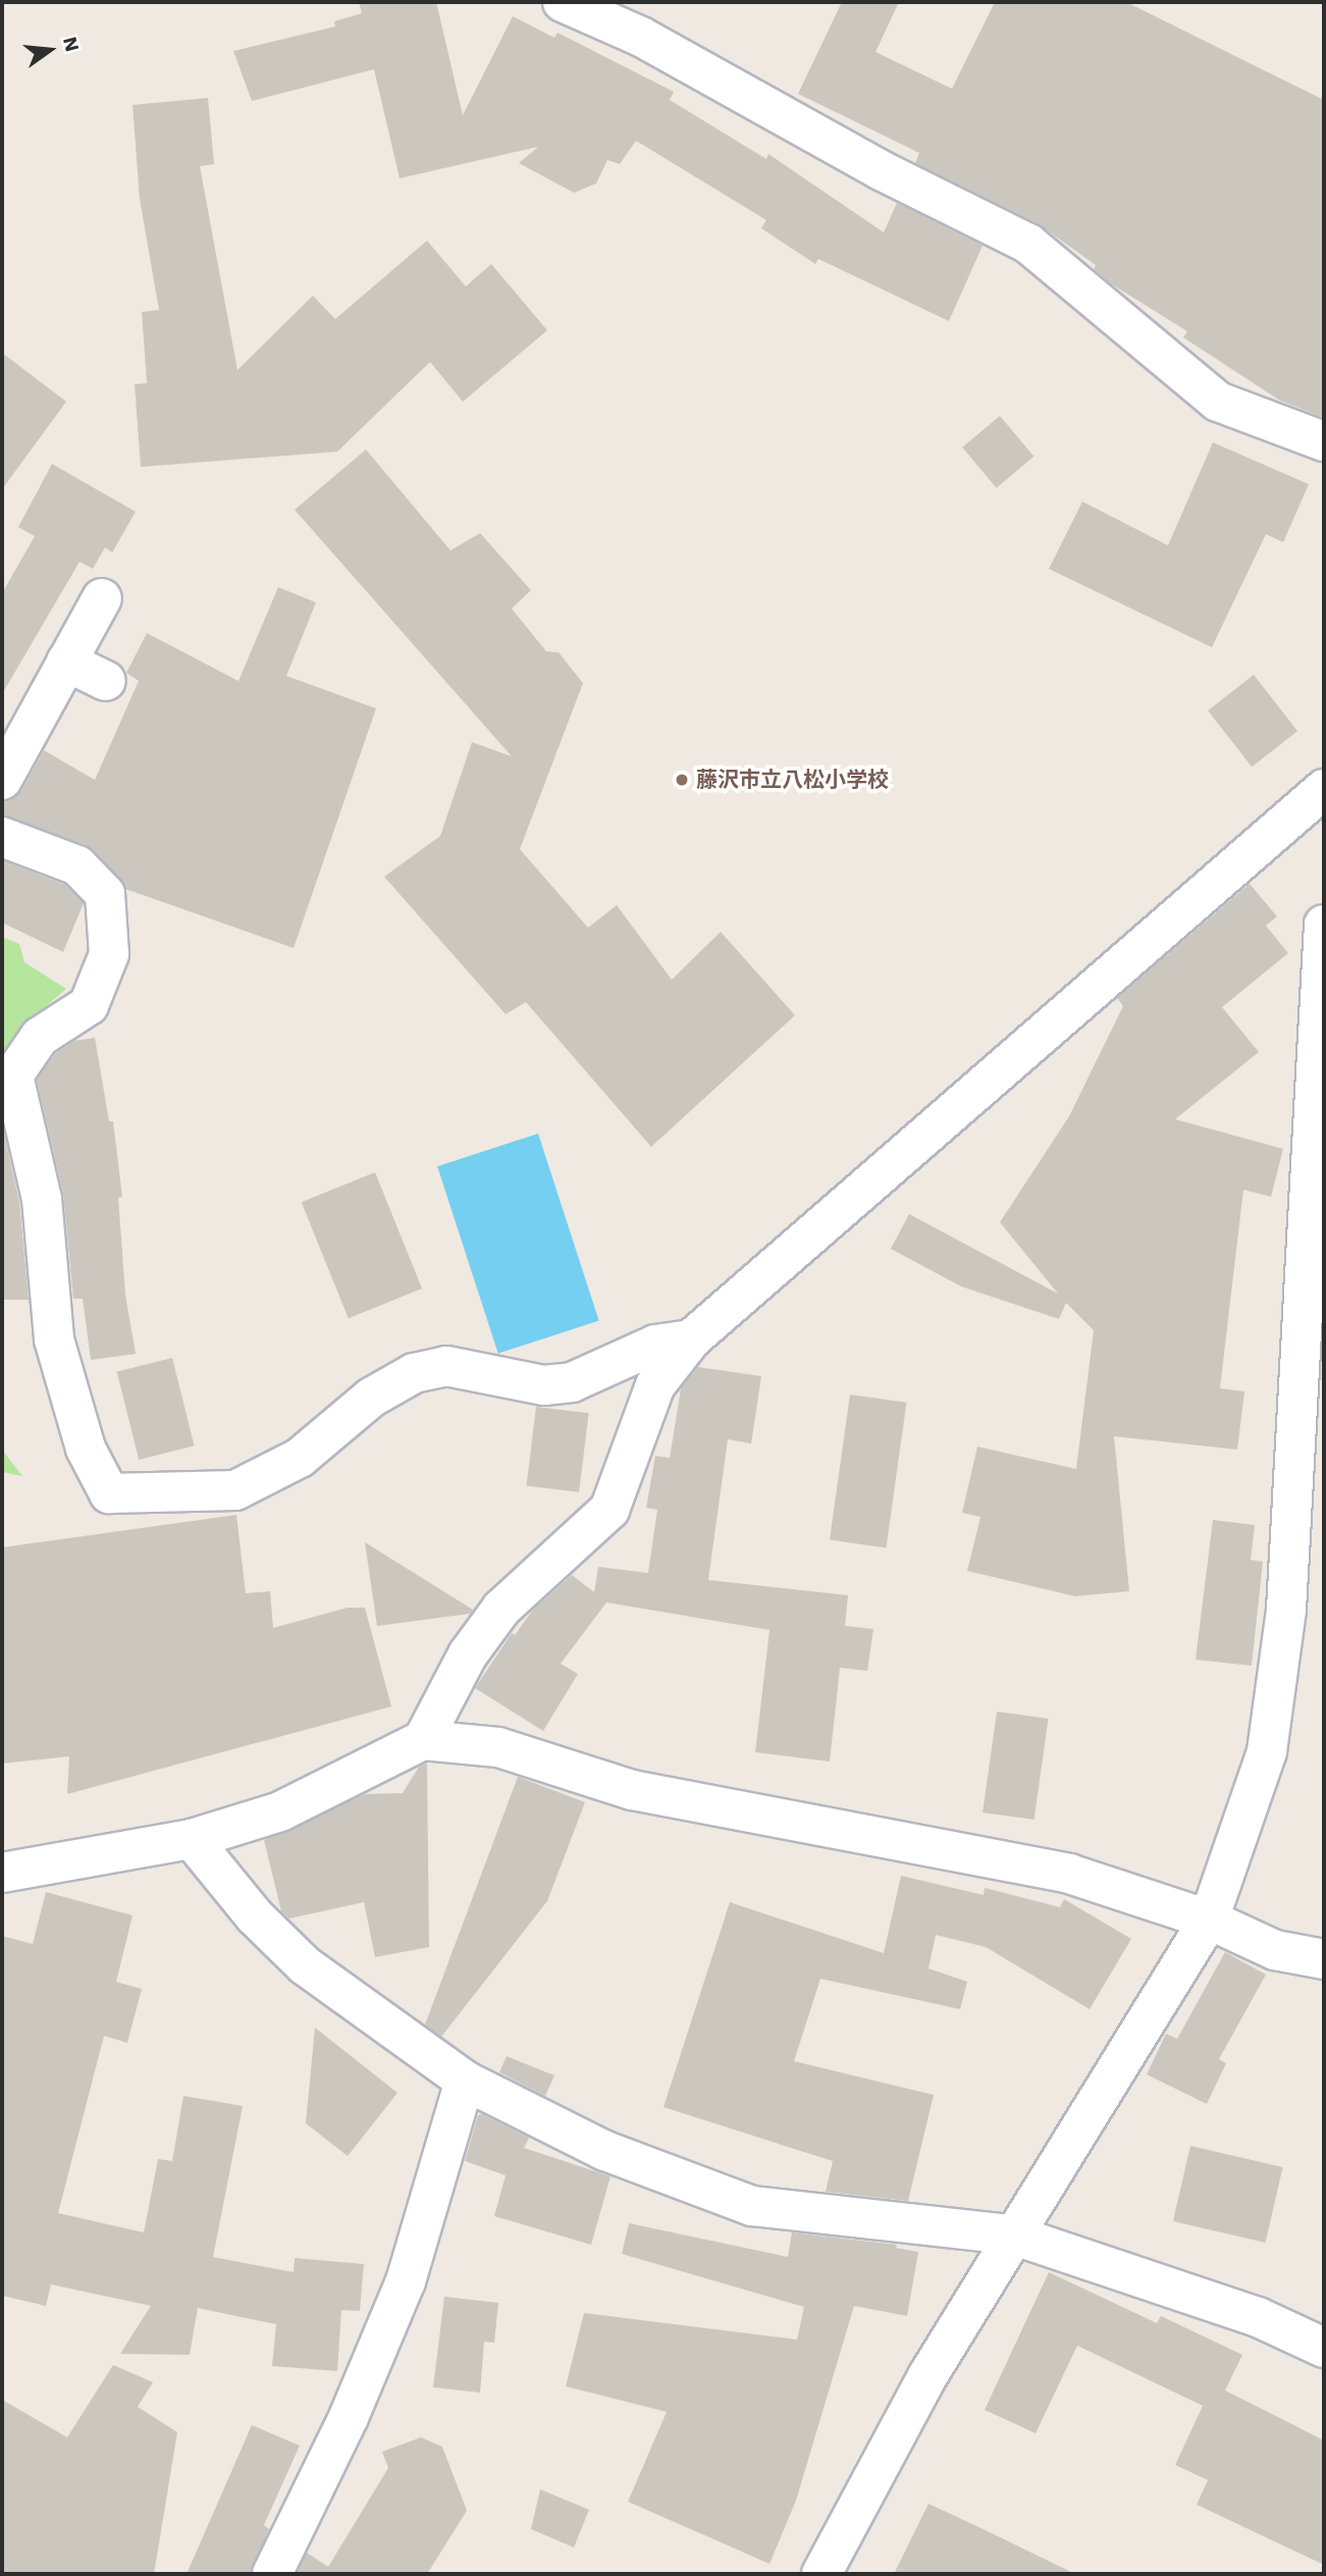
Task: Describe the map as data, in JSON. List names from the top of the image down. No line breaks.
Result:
{"places":["藤沢市立八松小学校"],"north":"right"}
